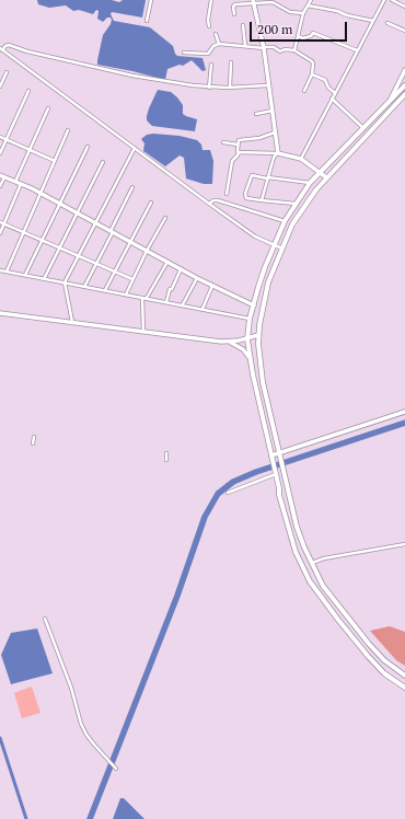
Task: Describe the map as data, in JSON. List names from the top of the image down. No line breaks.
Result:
{"scale_bar":"200 m"}
